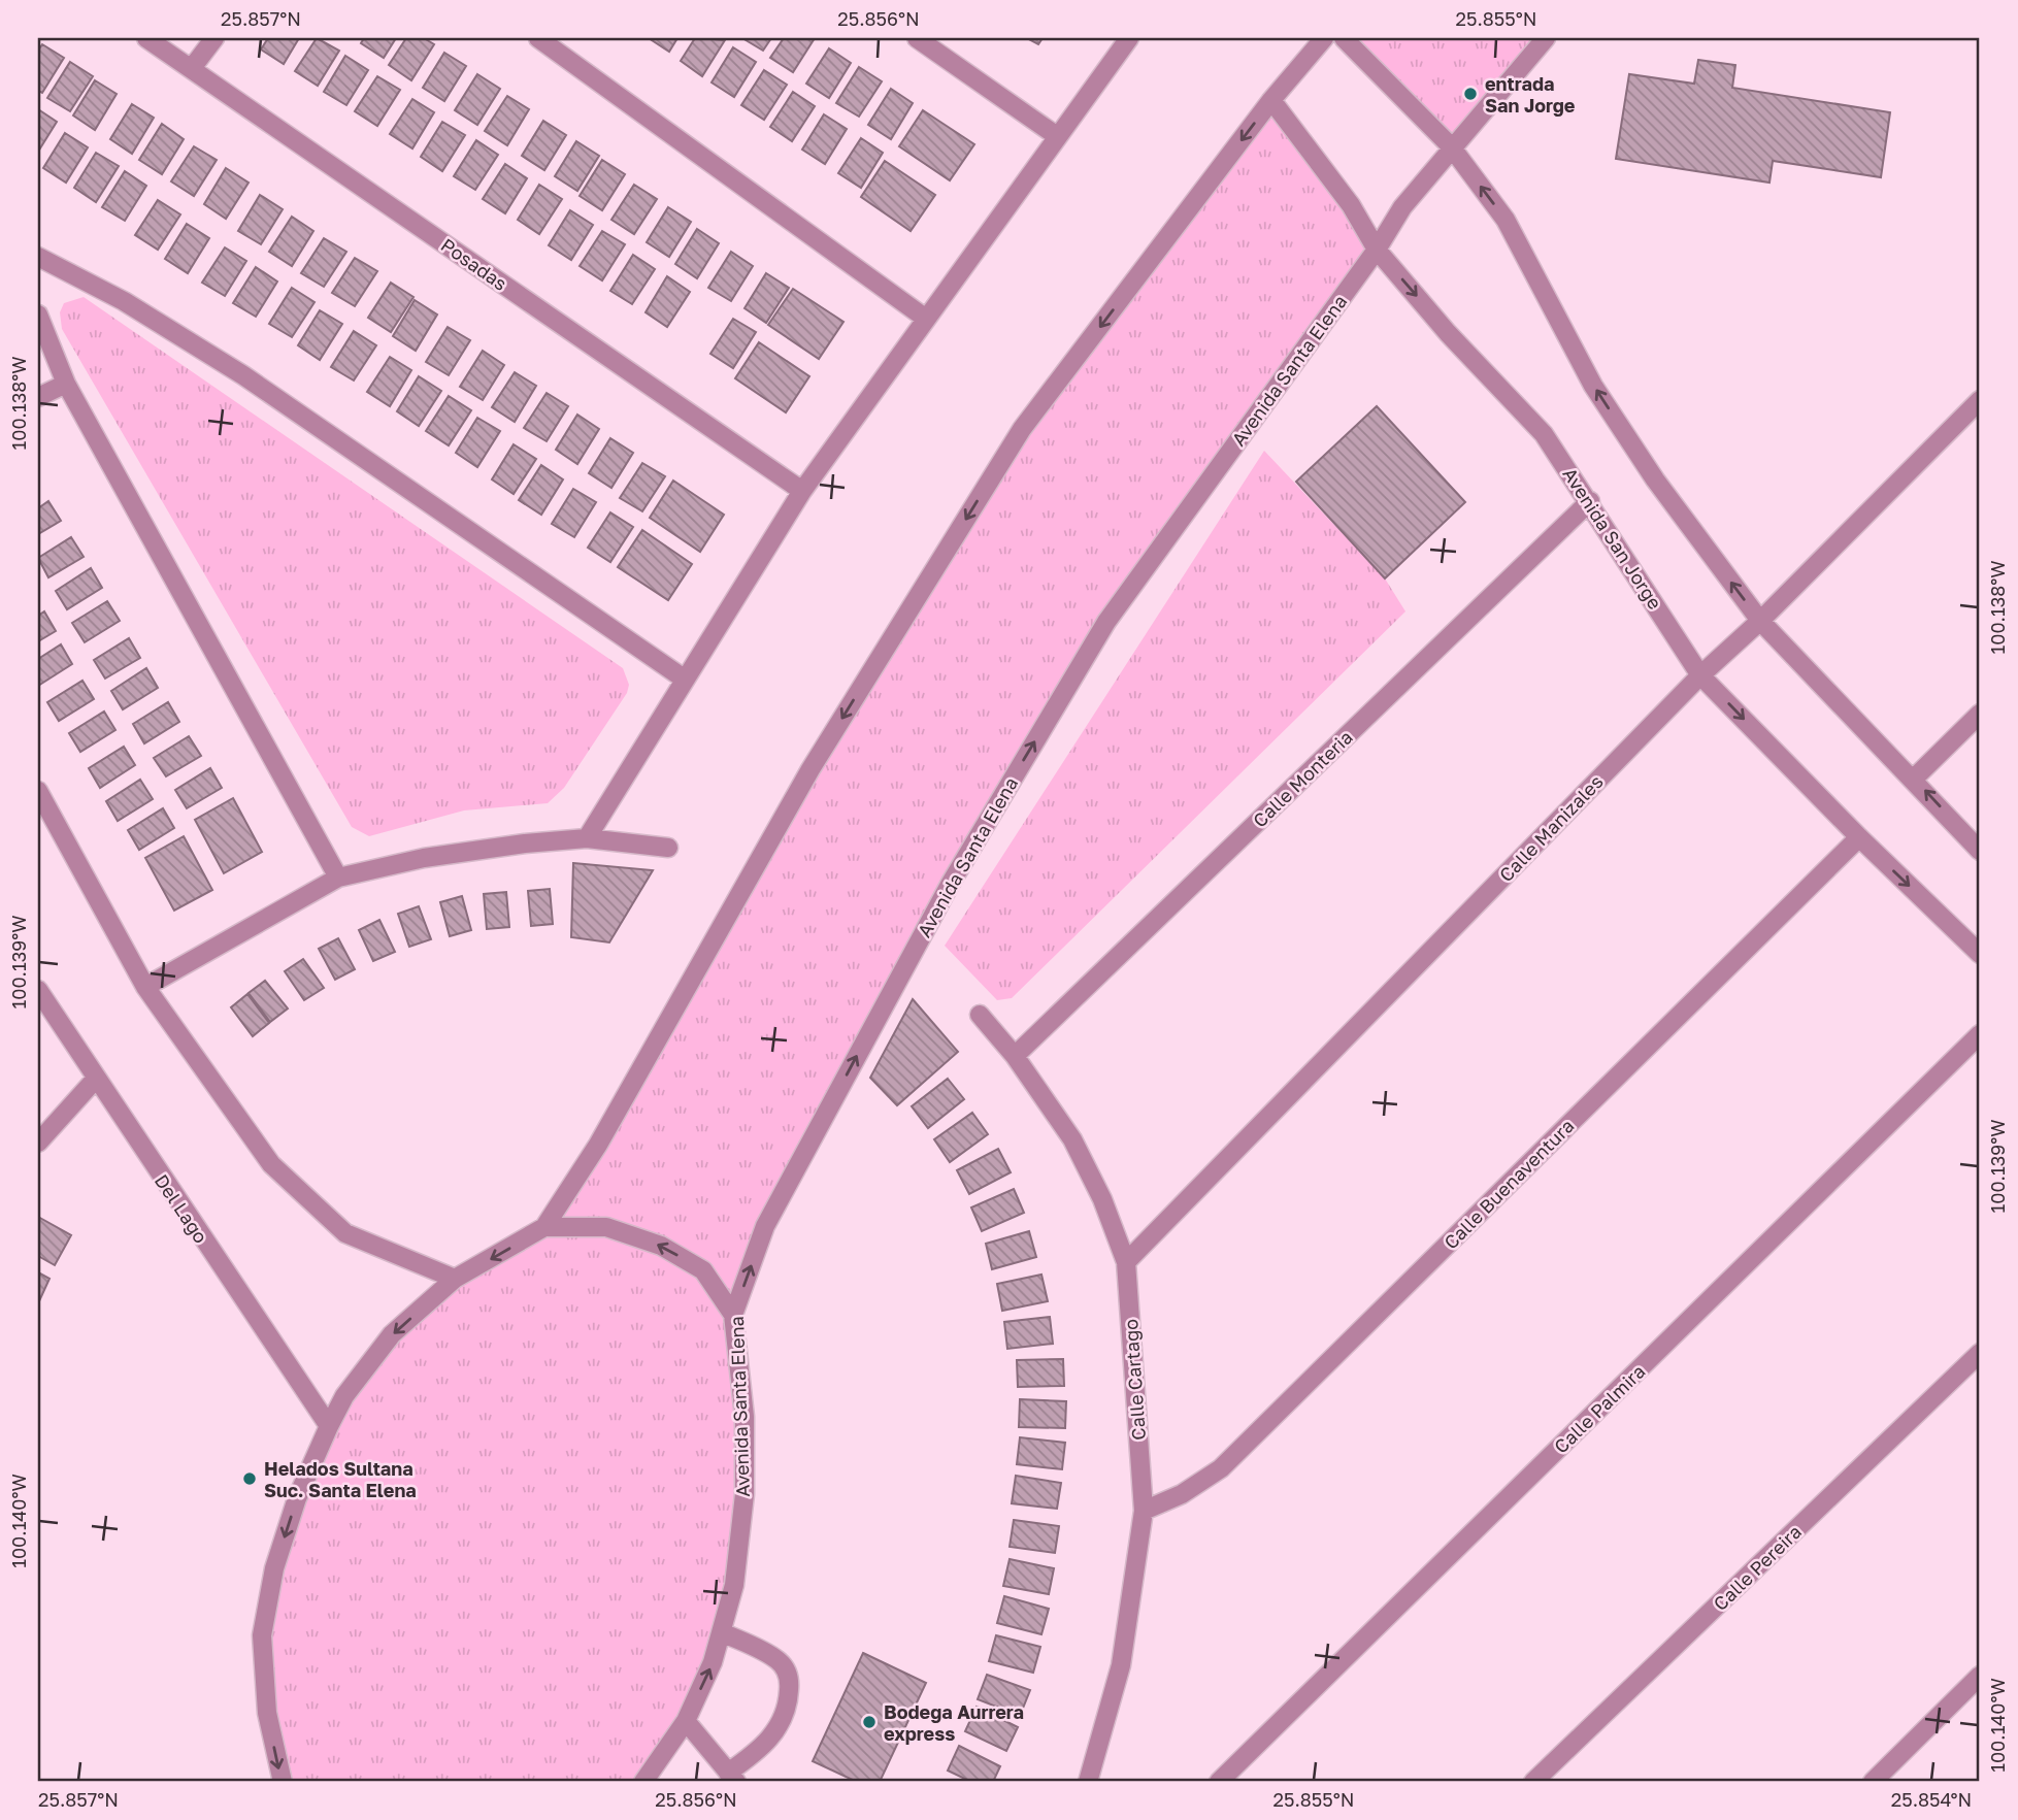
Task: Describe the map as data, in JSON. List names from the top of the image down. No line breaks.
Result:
{"streets":{"street":["Posadas","Avenida Santa Elena","Avenida San Jorge","Calle Monteria","Calle Manizales","Calle Buenaventura","Del Lago","Calle Cartago","Calle Palmira","Calle Pereira"]},"crossings":[["Avenida Santa Elena","Avenida San Jorge"],["Avenida San Jorge","Calle Monteria"],["Avenida San Jorge","Calle Manizales"],["Avenida San Jorge","Calle Buenaventura"],["Calle Monteria","Calle Cartago"],["Calle Manizales","Calle Cartago"],["Calle Buenaventura","Calle Cartago"]],"one_way":["Avenida Santa Elena"],"places":["entrada San Jorge","Helados Sultana Suc. Santa Elena","Bodega Aurrera express"],"coordinates":["25.857°N","25.856°N","25.855°N","100.138°W","100.139°W","100.140°W","25.854°N"]}
